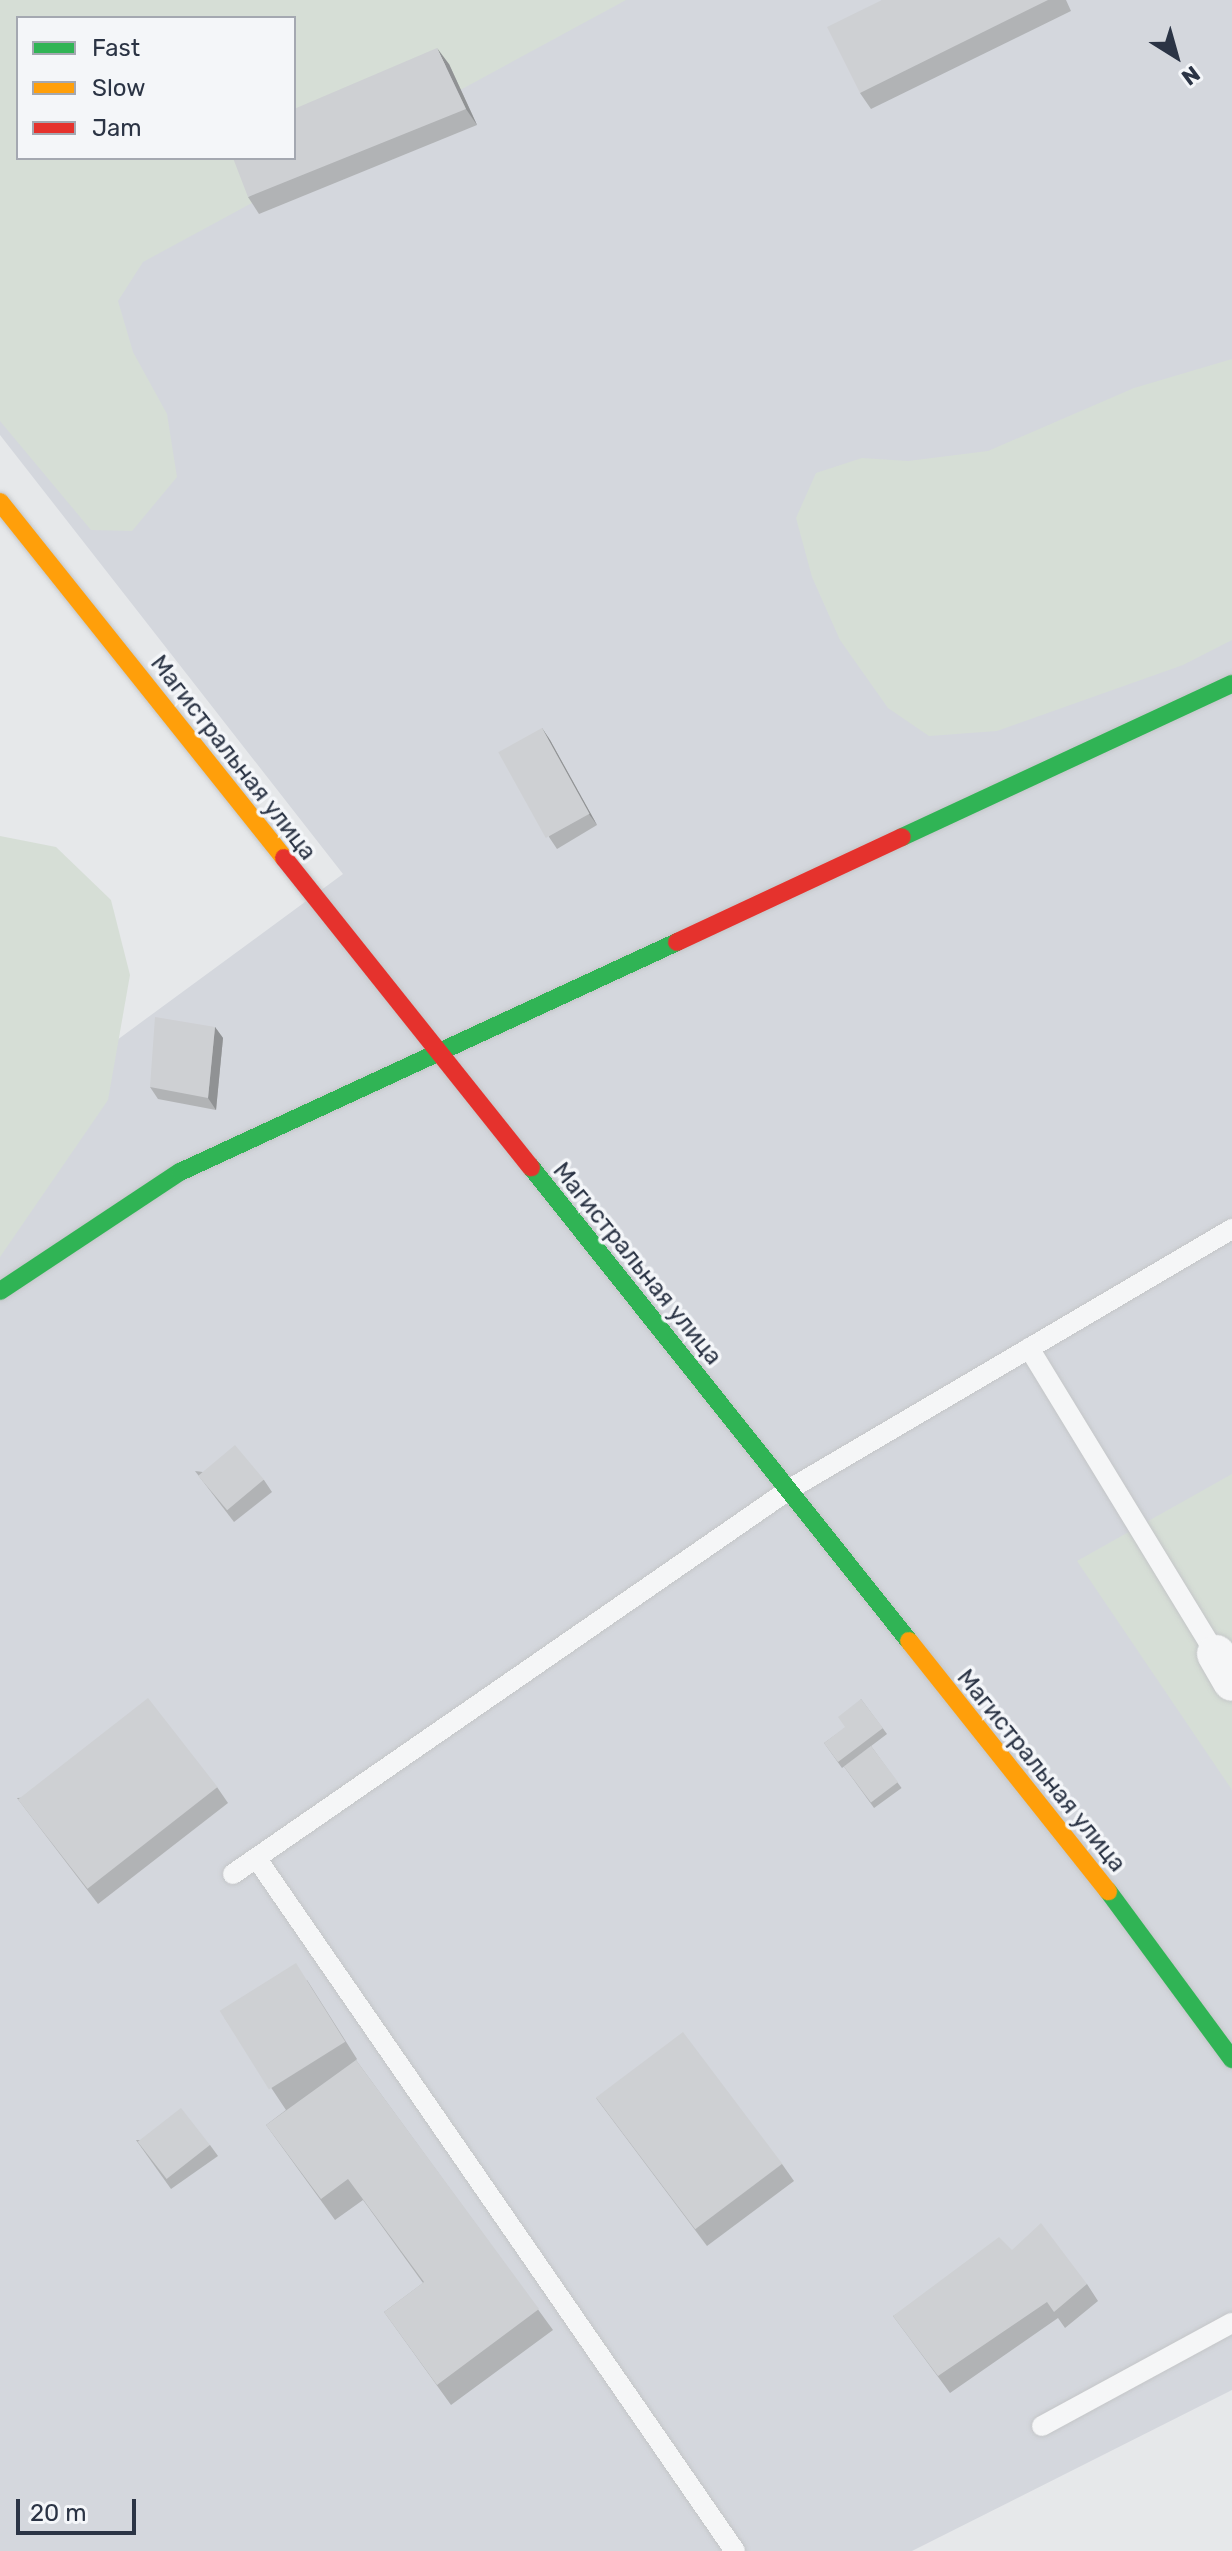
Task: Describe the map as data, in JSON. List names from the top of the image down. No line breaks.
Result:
{"streets":{"main road":["Магистральная улица"]},"legend":["Fast","Slow","Jam"],"scale_bar":"20 m","north":"bottom right"}
